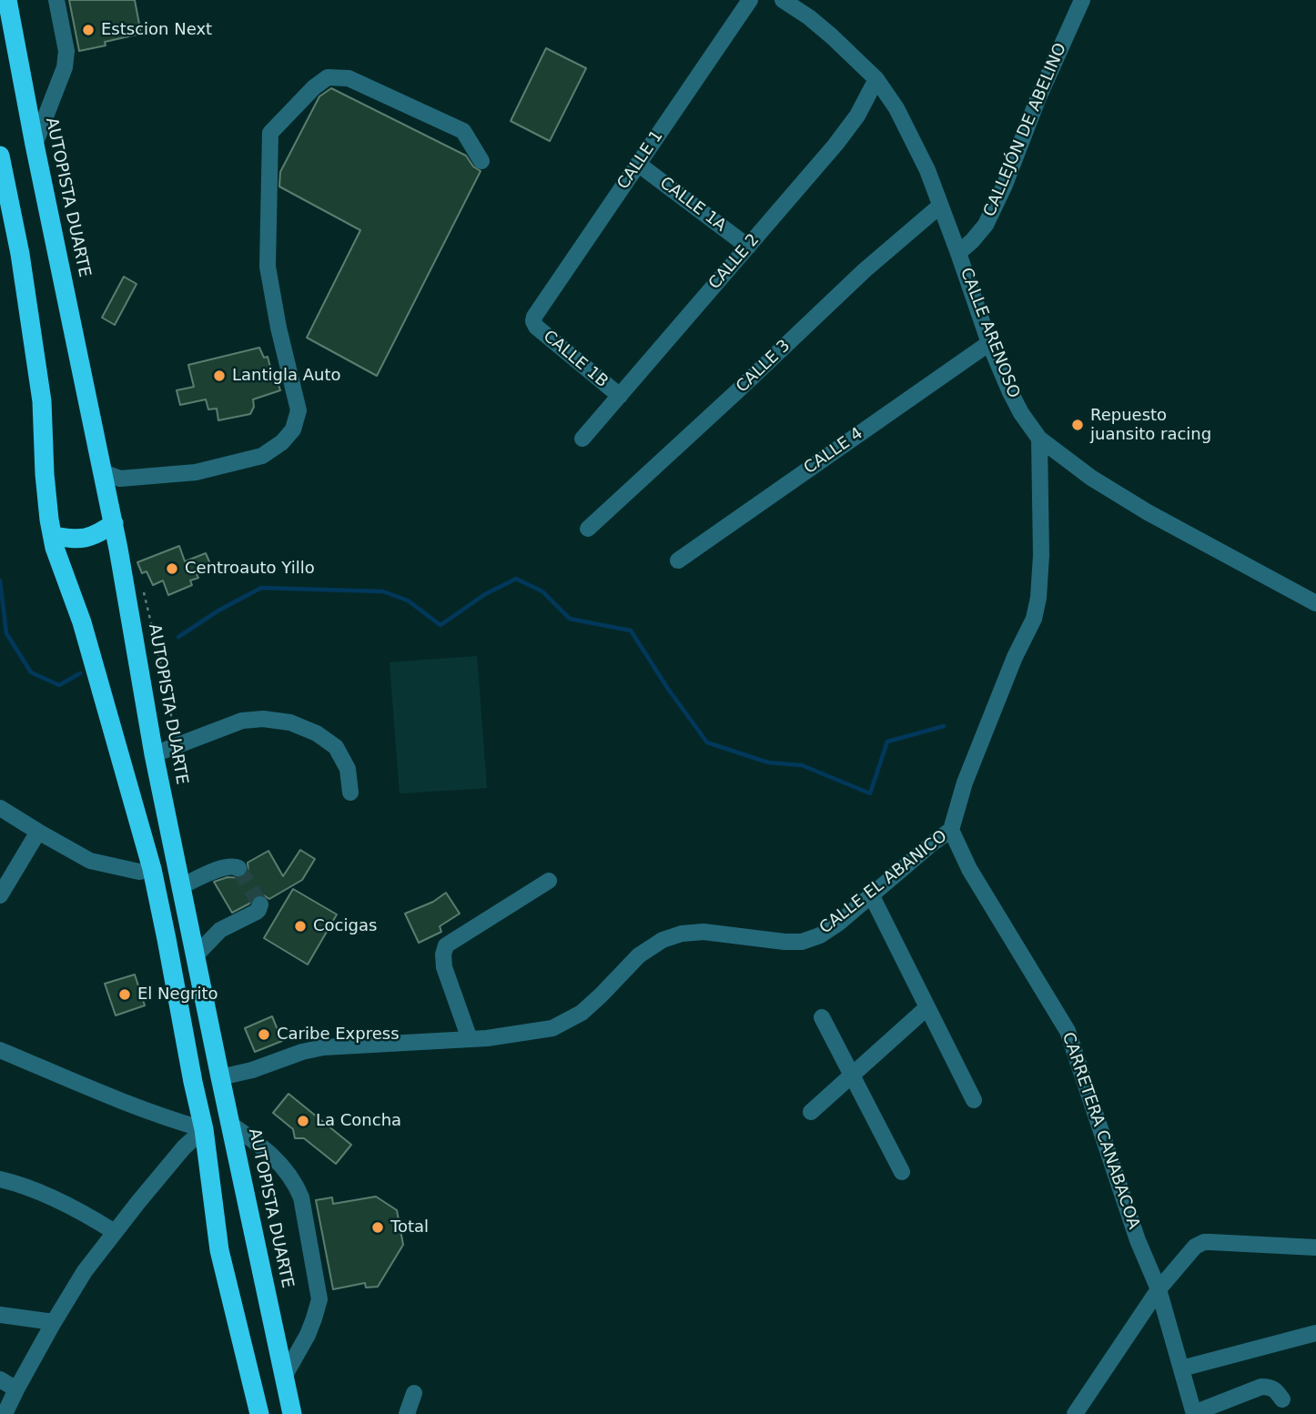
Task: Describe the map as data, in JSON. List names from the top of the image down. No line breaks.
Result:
{"streets":{"highway":["AUTOPISTA DUARTE"],"street":["CALLEJÓN DE ABELINO","CALLE 1","CALLE 1A","CALLE 2","CALLE ARENOSO","CALLE 1B","CALLE 3","CALLE 4","CALLE EL ABANICO","CARRETERA CANABACOA"]},"crossings":[["CALLEJÓN DE ABELINO","CALLE ARENOSO"],["CALLE 1","CALLE 1A"],["CALLE 1","CALLE 1B"],["AUTOPISTA DUARTE","CALLE EL ABANICO"],["CALLE 1A","CALLE 2"],["CALLE 2","CALLE ARENOSO"],["CALLE 2","CALLE 1B"],["CALLE ARENOSO","CALLE 3"],["CALLE ARENOSO","CALLE 4"],["CALLE ARENOSO","CALLE EL ABANICO"],["CALLE EL ABANICO","CARRETERA CANABACOA"]],"places":["Estscion Next","Lantigla Auto","Repuesto juansito racing","Centroauto Yillo","Cocigas","El Negrito","Caribe Express","La Concha","Total"]}
